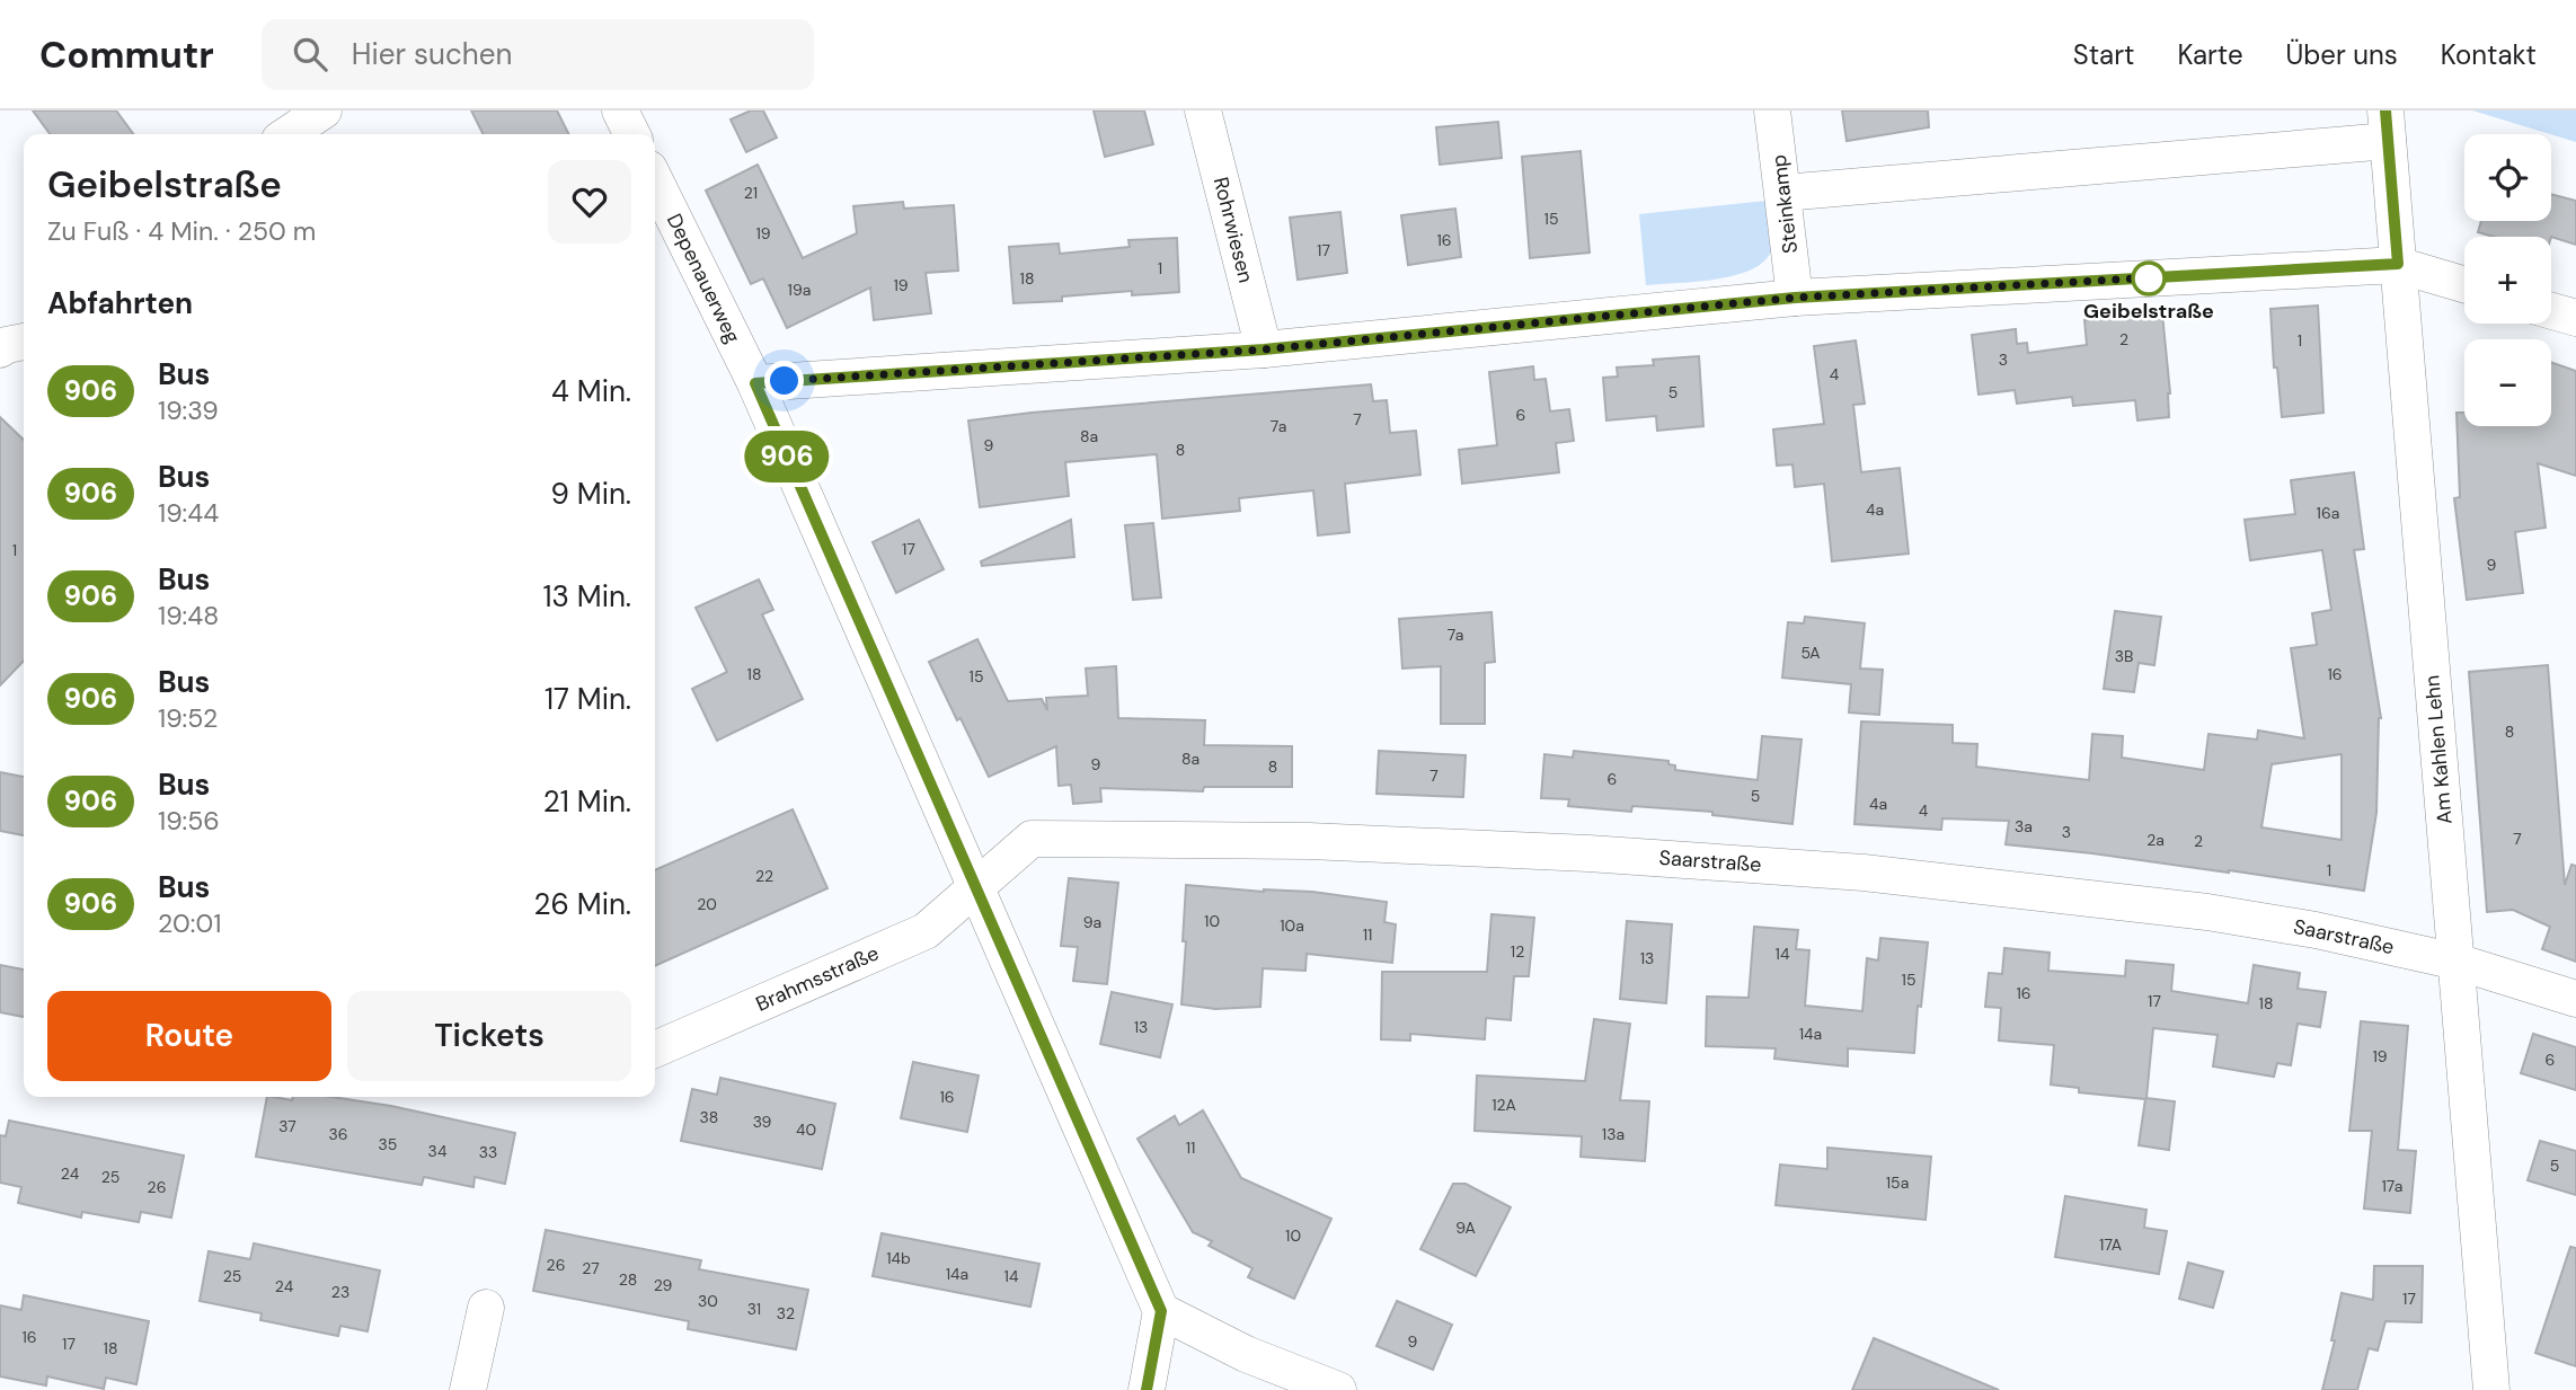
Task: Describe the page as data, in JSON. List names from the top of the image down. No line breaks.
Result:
{"streets":{"street":["Steinkamp","Rohrwiesen","Depenauerweg","Am Kahlen Lehn","Saarstraße","Brahmsstraße"]},"crossings":[["Depenauerweg","Saarstraße"],["Depenauerweg","Brahmsstraße"],["Am Kahlen Lehn","Saarstraße"],["Saarstraße","Brahmsstraße"]],"places":["Geibelstraße"],"lines":["bus line 906"],"house_numbers":["21","15","19","16","17","1","18","19","19a","2","1","3","4","5","6","7","7a","8a","9","8","4a","16a","17","1","9","7a","5A","3B","18","16","15","8","8a","9","8","7","6","5","4a","4","3a","3","7","2a","2","1","22","20","10","9a","10a","11","12","14","13","15","16","17","18","13","14a","19","6","16","12A","38","39","37","40","36","13a","35","11","34","33","5","24","25","15a","17a","26","9A","10","17A","14b","26","27","14a","25","14","28","29","24","23","17","30","31","32","16","9","17","18"],"page":{"header":"Commutr","search":"Hier suchen","nav":["Start","Karte","Über uns","Kontakt"],"on_map":"906","map_buttons":["+","−"],"heading":[["Geibelstraße","Zu Fuß · 4 Min. · 250 m"],"Abfahrten"],"list":[{"mark":"906","name":"Bus","note":"19:39","value":"4 Min."},{"mark":"906","name":"Bus","note":"19:44","value":"9 Min."},{"mark":"906","name":"Bus","note":"19:48","value":"13 Min."},{"mark":"906","name":"Bus","note":"19:52","value":"17 Min."},{"mark":"906","name":"Bus","note":"19:56","value":"21 Min."},{"mark":"906","name":"Bus","note":"20:01","value":"26 Min."}],"buttons":["Route","Tickets"]}}
